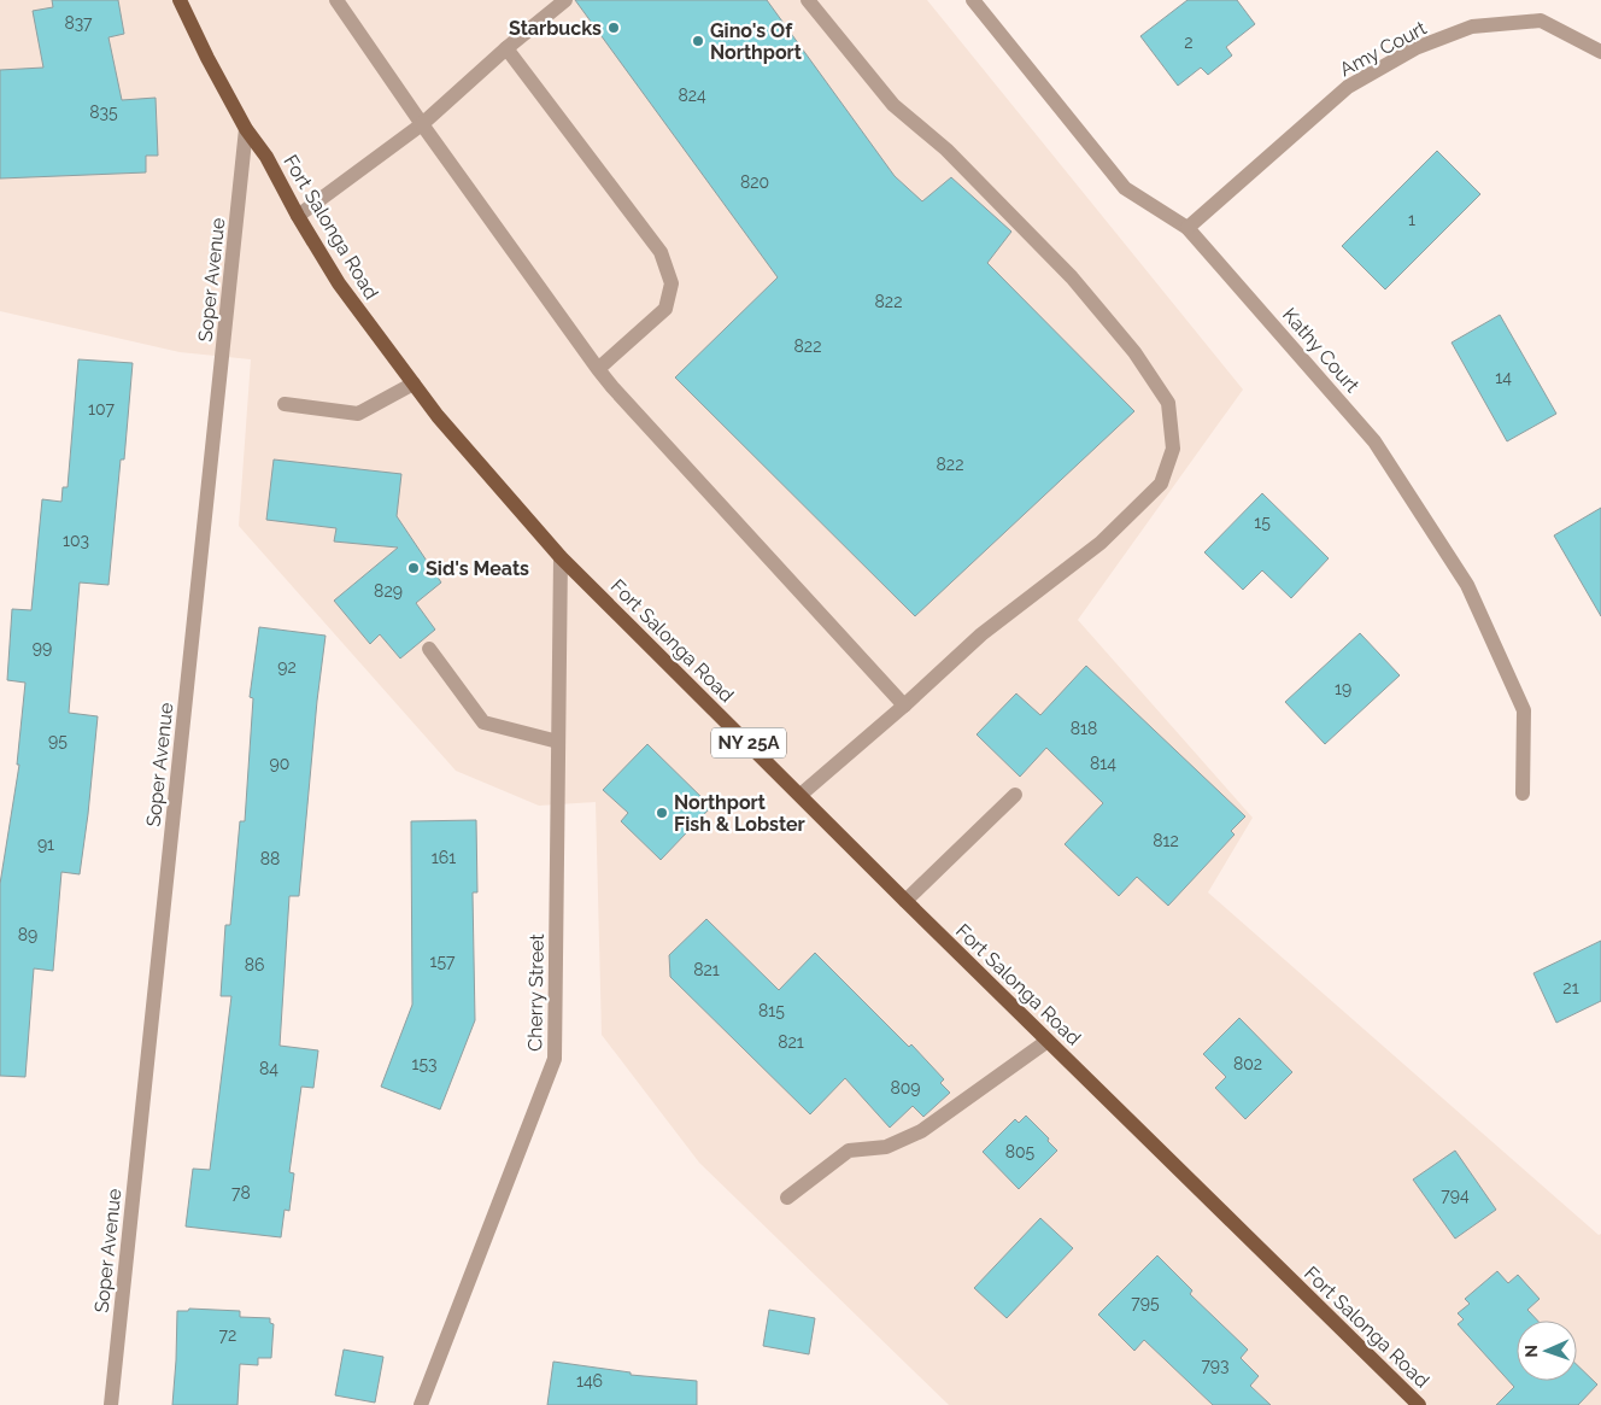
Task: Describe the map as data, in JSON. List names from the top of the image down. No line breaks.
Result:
{"streets":{"main road":["Fort Salonga Road","NY 25A"],"street":["Amy Court","Soper Avenue","Kathy Court","Cherry Street"]},"crossings":[["Amy Court","Kathy Court"],["Fort Salonga Road","Soper Avenue"],["Fort Salonga Road","Cherry Street"]],"places":["Starbucks","Gino's Of Northport","Sid's Meats","Northport Fish & Lobster"],"house_numbers":["837","2","824","835","820","1","822","822","14","107","822","15","103","829","99","92","19","818","95","90","814","812","91","161","88","89","157","86","821","21","815","821","153","802","84","809","805","78","794","795","72","793","146"],"north":"left"}
